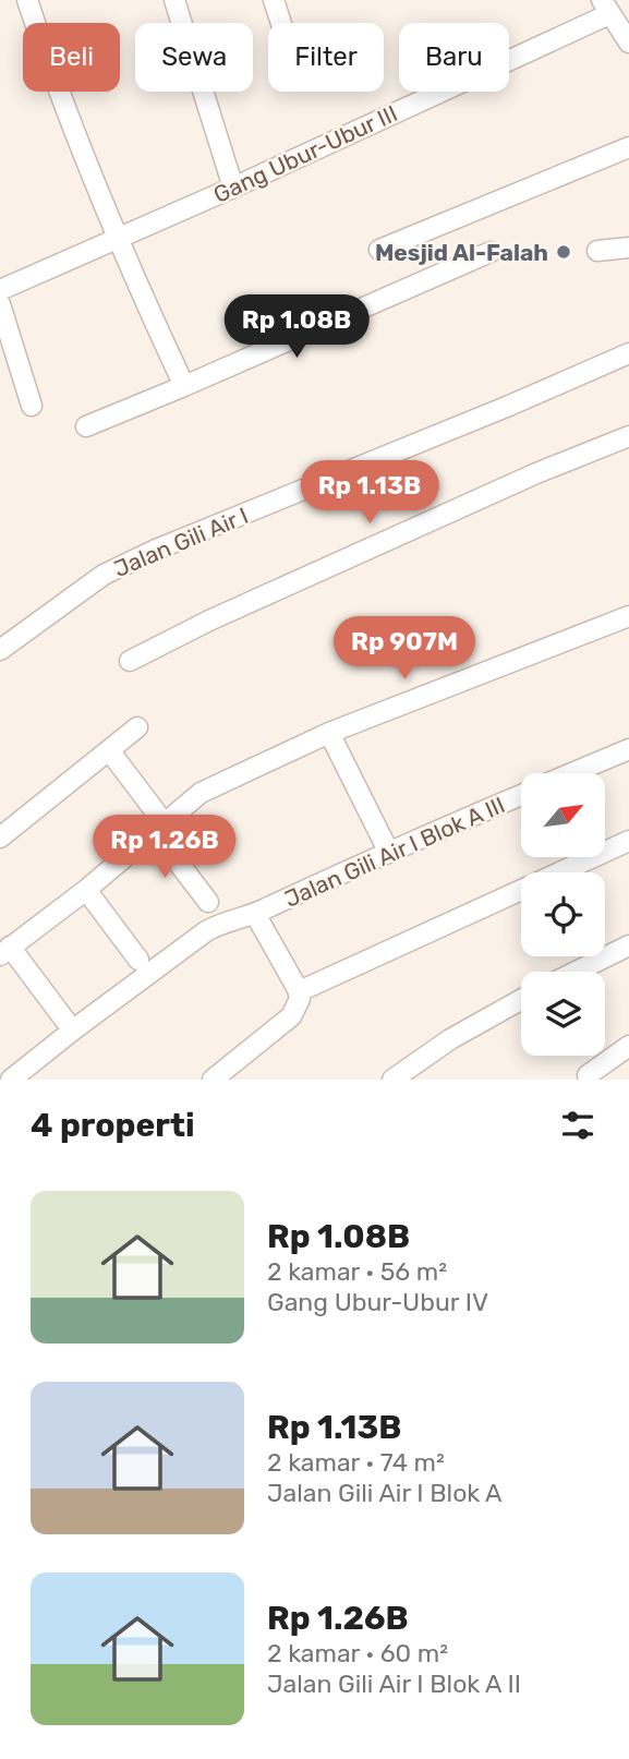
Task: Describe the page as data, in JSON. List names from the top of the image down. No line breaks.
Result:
{"streets":{"street":["Gang Ubur-Ubur III","Jalan Gili Air I","Jalan Gili Air I Blok A III"]},"places":["Mesjid Al-Falah"],"north":"top right","page":{"chip":["Beli","Sewa","Filter","Baru"],"price":["Rp 1.08B","Rp 1.13B","Rp 907M","Rp 1.26B"],"heading":"4 properti","list":[{"name":"Rp 1.08B","note":"2 kamar · 56 m² · Gang Ubur-Ubur IV"},{"name":"Rp 1.13B","note":"2 kamar · 74 m² · Jalan Gili Air I Blok A"},{"name":"Rp 1.26B","note":"2 kamar · 60 m² · Jalan Gili Air I Blok A II"}]}}
